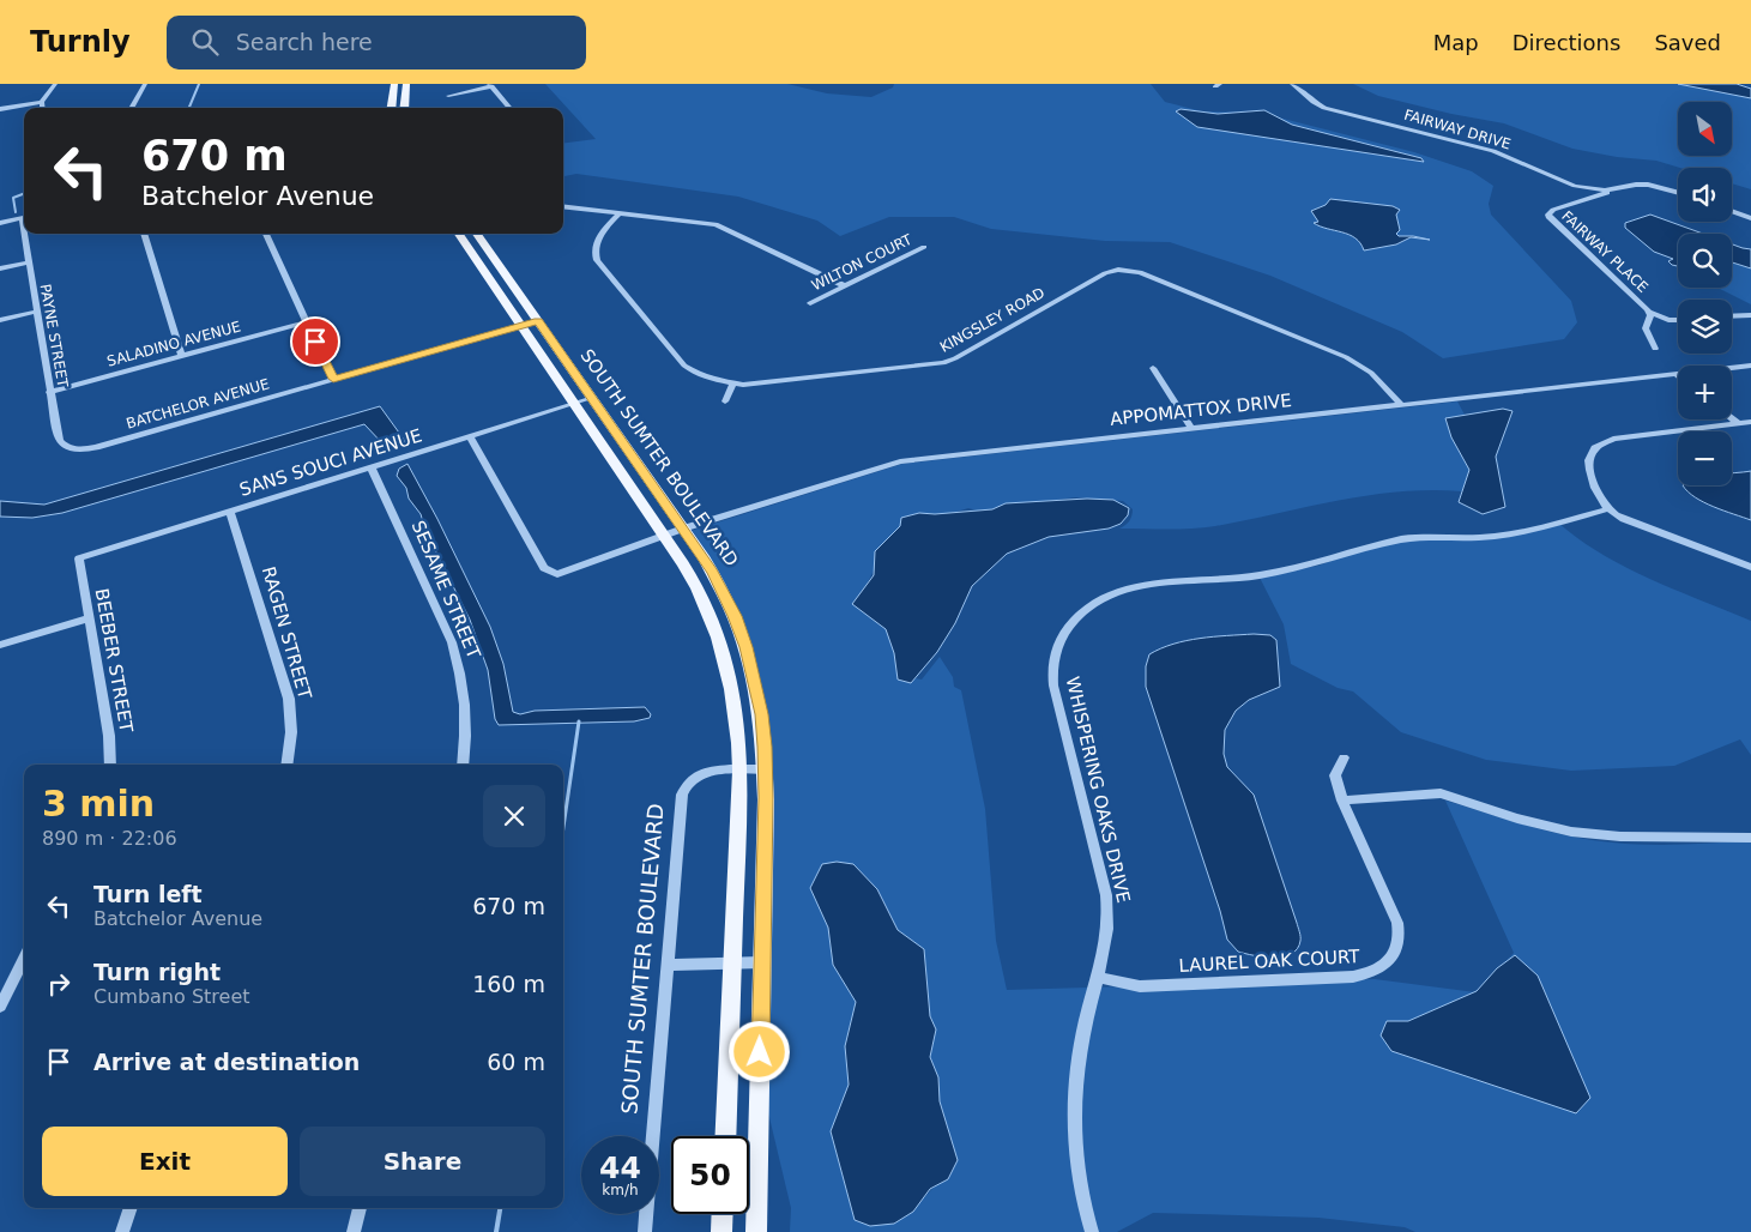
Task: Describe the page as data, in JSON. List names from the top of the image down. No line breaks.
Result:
{"streets":{"main road":["SOUTH SUMTER BOULEVARD"],"street":["FAIRWAY DRIVE","FAIRWAY PLACE","WILTON COURT","KINGSLEY ROAD","PAYNE STREET","SALADINO AVENUE","BATCHELOR AVENUE","APPOMATTOX DRIVE","SANS SOUCI AVENUE","SESAME STREET","RAGEN STREET","BEEBER STREET","WHISPERING OAKS DRIVE","LAUREL OAK COURT"]},"crossings":[["FAIRWAY DRIVE","FAIRWAY PLACE"],["KINGSLEY ROAD","APPOMATTOX DRIVE"],["PAYNE STREET","SALADINO AVENUE"],["PAYNE STREET","BATCHELOR AVENUE"],["BATCHELOR AVENUE","SOUTH SUMTER BOULEVARD"],["APPOMATTOX DRIVE","SOUTH SUMTER BOULEVARD"],["APPOMATTOX DRIVE","SANS SOUCI AVENUE"],["SOUTH SUMTER BOULEVARD","SANS SOUCI AVENUE"],["SANS SOUCI AVENUE","SESAME STREET"],["SANS SOUCI AVENUE","RAGEN STREET"],["SANS SOUCI AVENUE","BEEBER STREET"],["WHISPERING OAKS DRIVE","LAUREL OAK COURT"]],"north":"bottom right","page":{"header":"Turnly","search":"Search here","nav":["Map","Directions","Saved"],"map_buttons":["+","−"],"turn":["670 m","Batchelor Avenue"],"heading":["3 min","890 m · 22:06"],"list":[{"name":"Turn left","note":"Batchelor Avenue","value":"670 m"},{"name":"Turn right","note":"Cumbano Street","value":"160 m"},{"name":"Arrive at destination","value":"60 m"}],"buttons":["Exit","Share"],"speed":"44 km/h","limit":"50"}}
